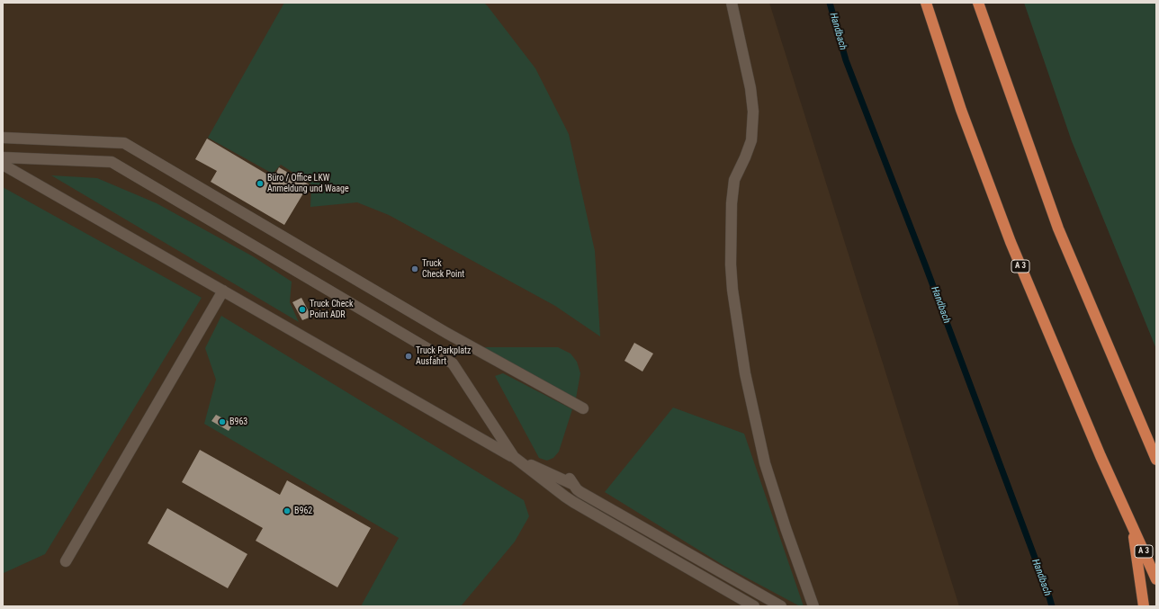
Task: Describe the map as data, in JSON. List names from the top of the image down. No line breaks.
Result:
{"streets":{"highway":["A 3"]},"water":["Handbach"],"places":["Büro / Office LKW Anmeldung und Waage","Truck Check Point","Truck Check Point ADR","Truck Parkplatz Ausfahrt","B963","B962"]}
